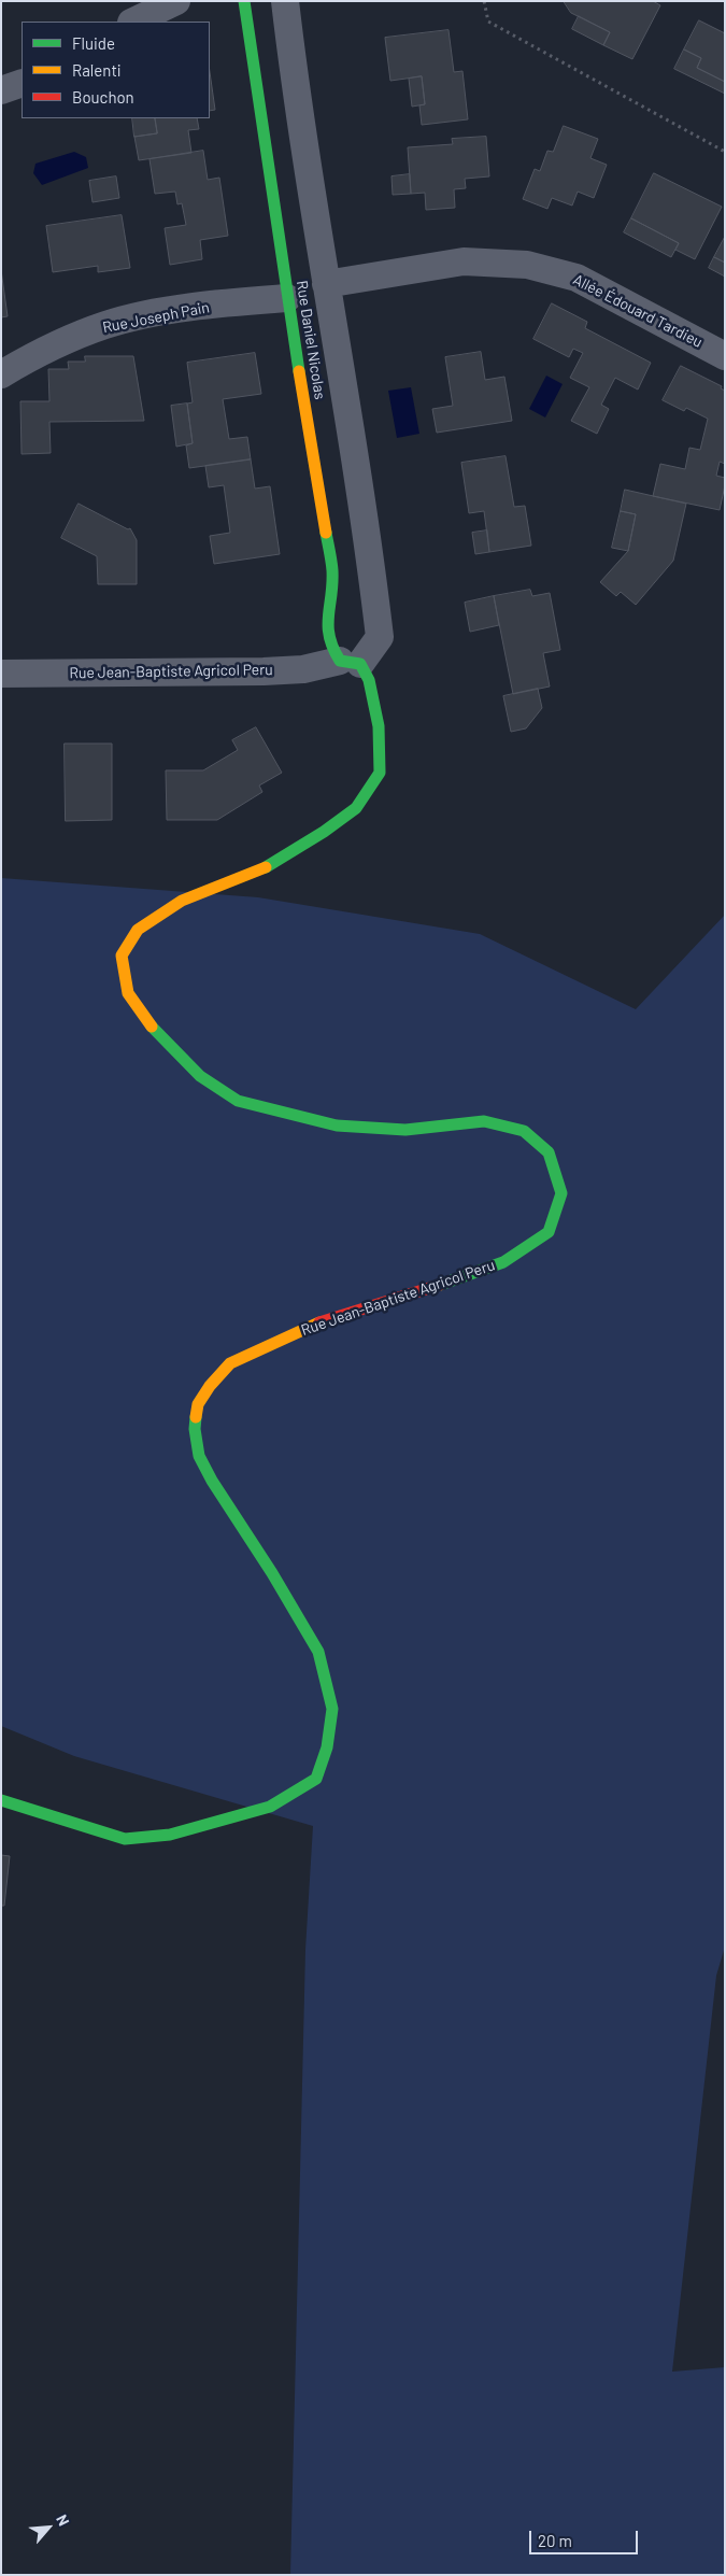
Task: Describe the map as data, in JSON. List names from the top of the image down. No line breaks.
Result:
{"streets":{"street":["Allée Édouard Tardieu","Rue Joseph Pain","Rue Daniel Nicolas","Rue Jean-Baptiste Agricol Peru"]},"crossings":[["Rue Joseph Pain","Rue Daniel Nicolas"],["Rue Daniel Nicolas","Rue Jean-Baptiste Agricol Peru"]],"legend":["Fluide","Ralenti","Bouchon"],"scale_bar":"20 m","north":"top right"}
